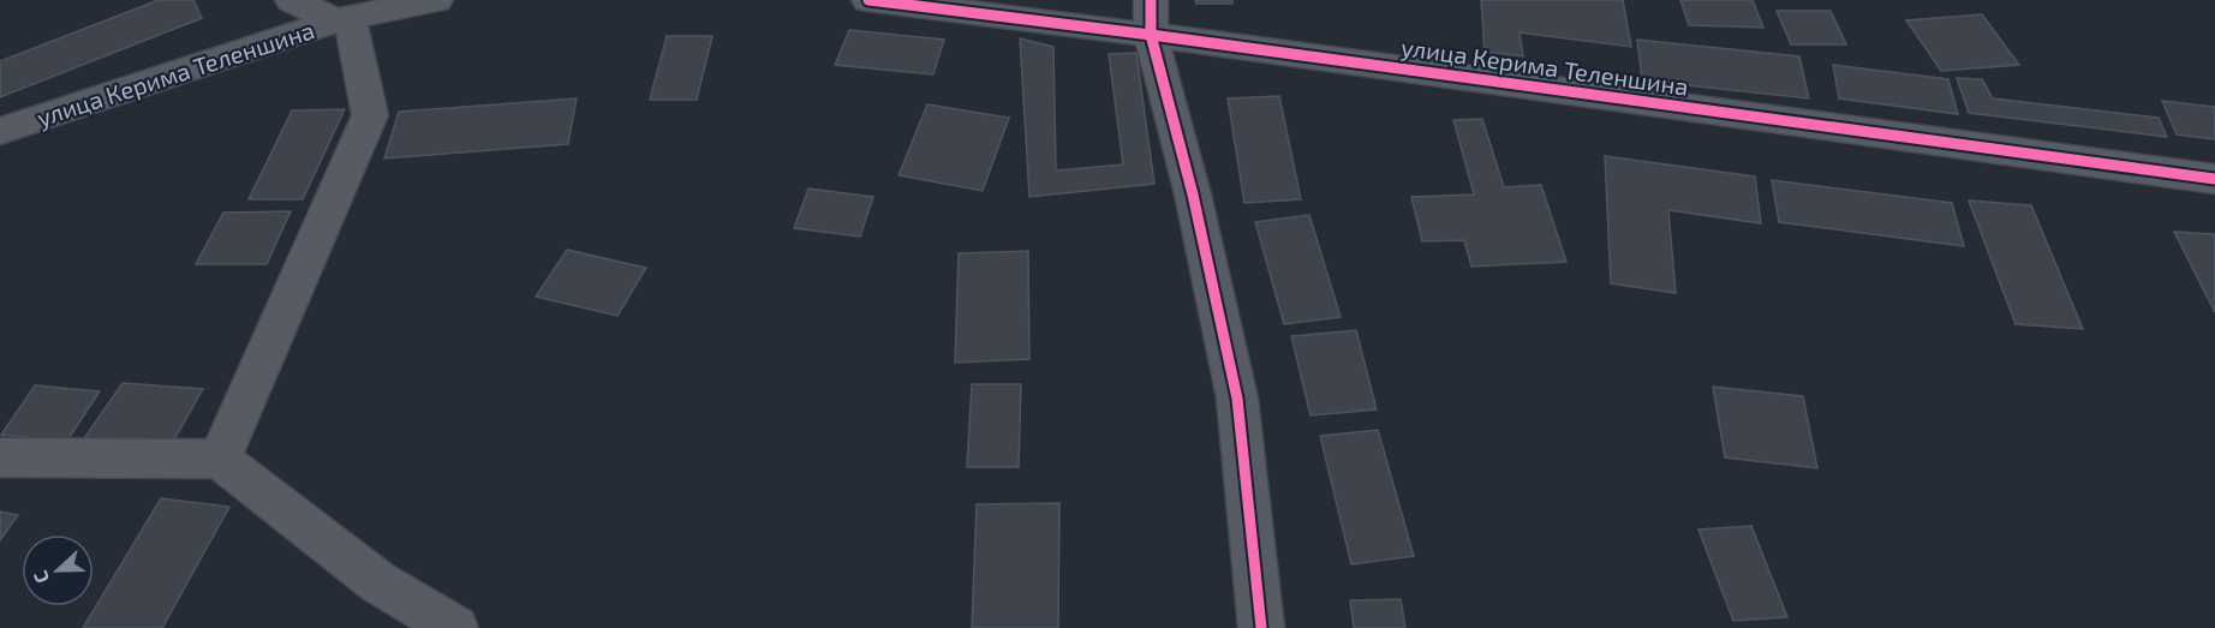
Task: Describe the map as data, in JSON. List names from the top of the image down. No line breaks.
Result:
{"streets":{"street":["улица Керима Теленшина"]},"north":"left"}
